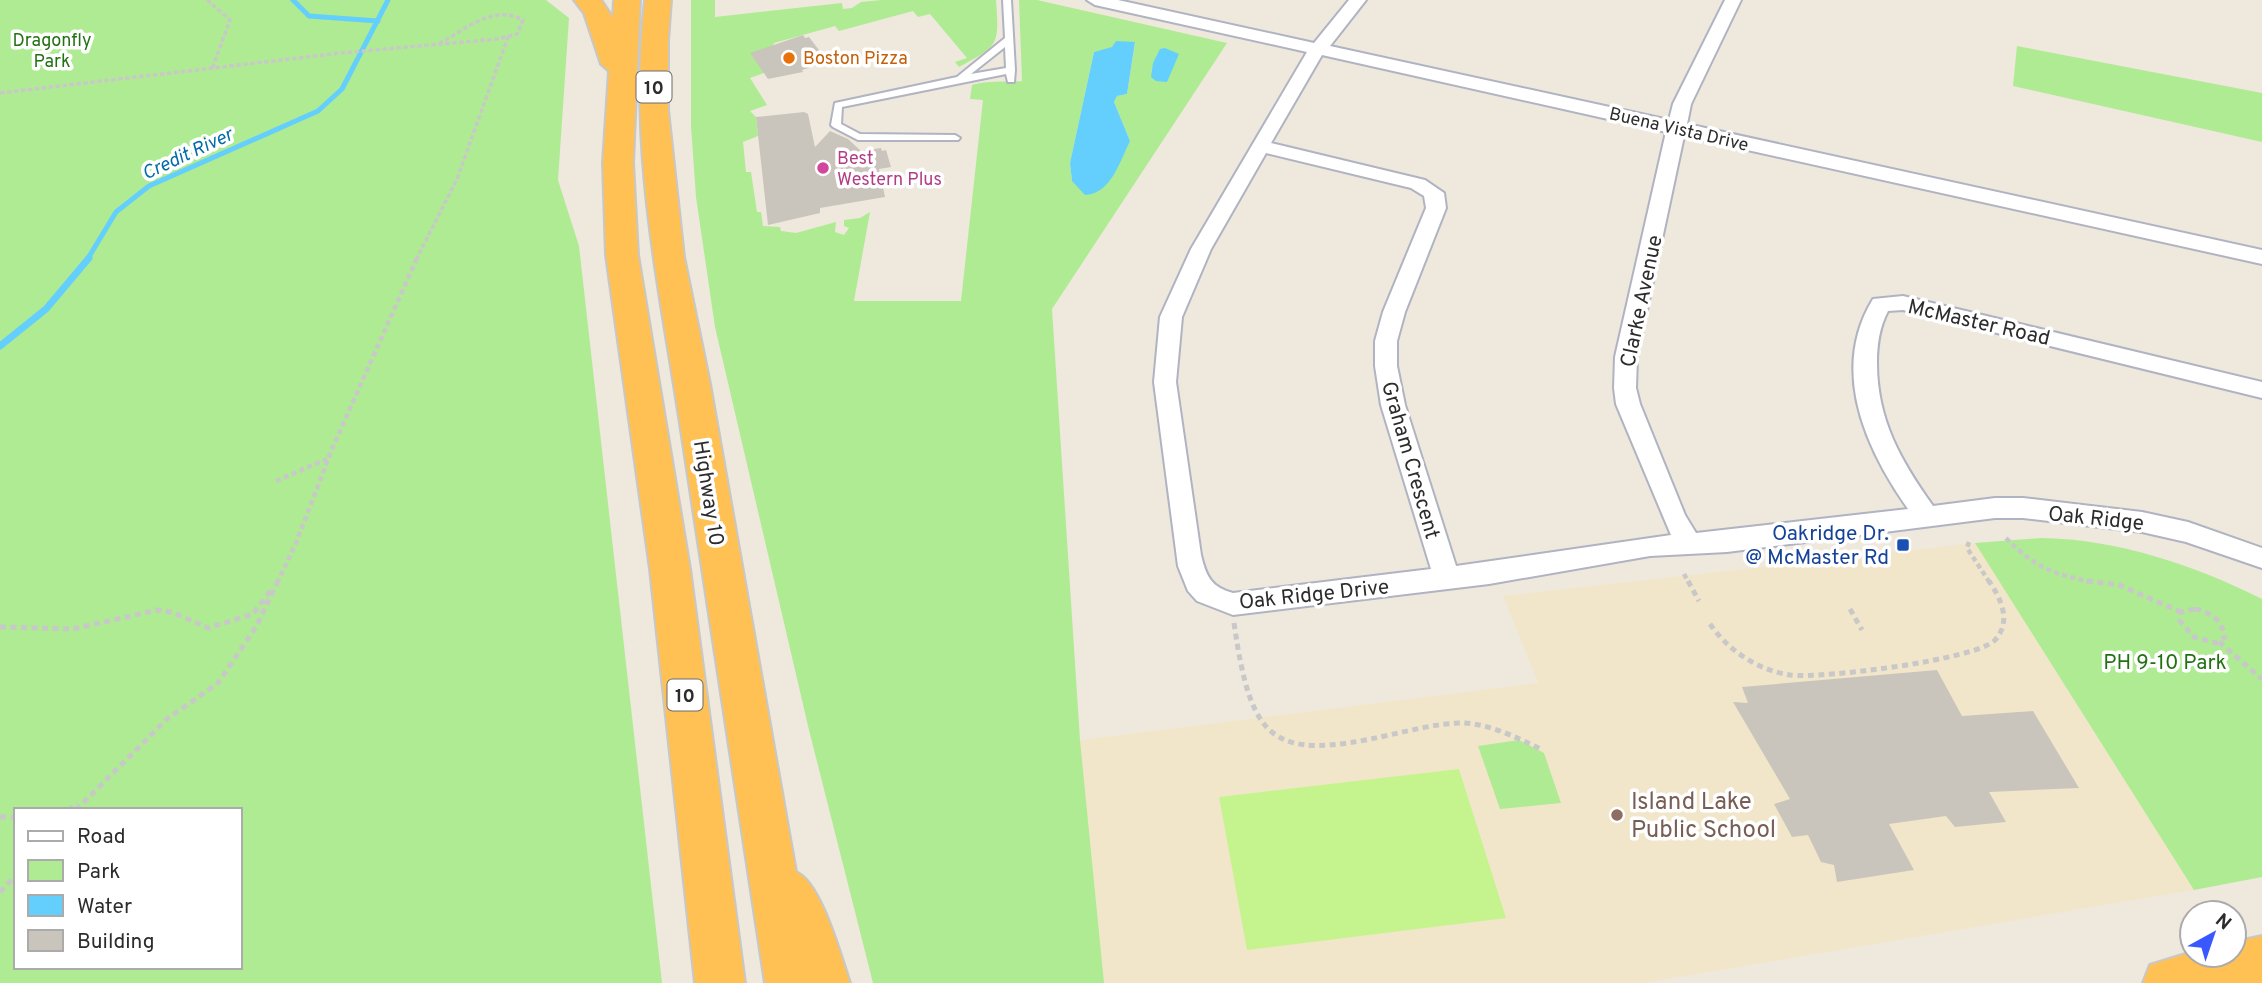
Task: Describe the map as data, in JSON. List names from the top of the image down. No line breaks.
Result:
{"streets":{"highway":["10","Highway 10"],"street":["Buena Vista Drive","Clarke Avenue","McMaster Road","Graham Crescent","Oak Ridge","Oak Ridge Drive"]},"crossings":[["Buena Vista Drive","Clarke Avenue"],["Buena Vista Drive","Oak Ridge Drive"],["Clarke Avenue","Oak Ridge Drive"],["McMaster Road","Oak Ridge"],["McMaster Road","Oak Ridge Drive"],["Graham Crescent","Oak Ridge Drive"],["Oak Ridge","Oak Ridge Drive"]],"water":["Credit River"],"parks":["Dragonfly Park","PH 9-10 Park"],"places":{"other":["Boston Pizza","Best Western Plus","Island Lake Public School"],"transit":["Oakridge Dr. @ McMaster Rd"]},"legend":["Road","Park","Water","Building"],"north":"top right"}
